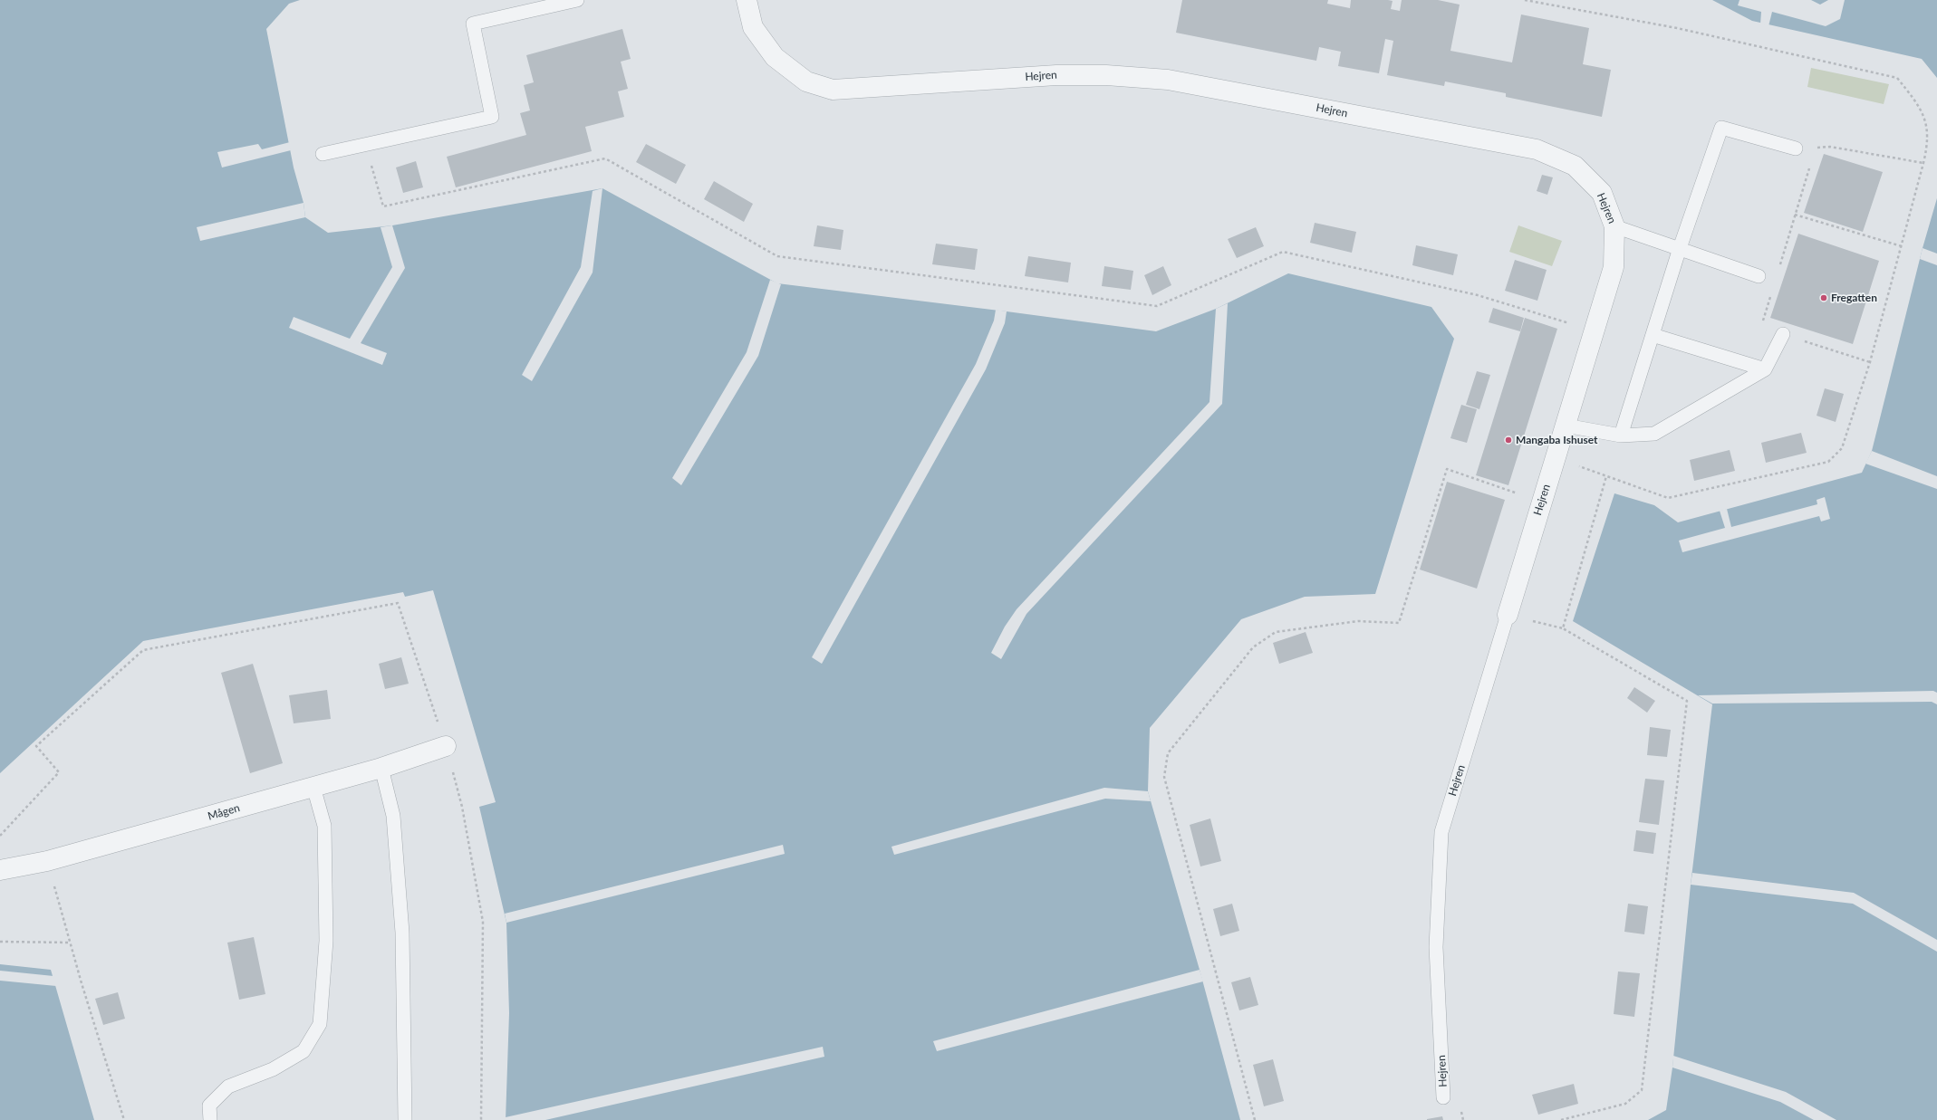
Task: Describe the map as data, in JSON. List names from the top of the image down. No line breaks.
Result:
{"streets":{"street":["Hejren","Mågen"]},"places":["Fregatten","Mangaba Ishuset"]}
